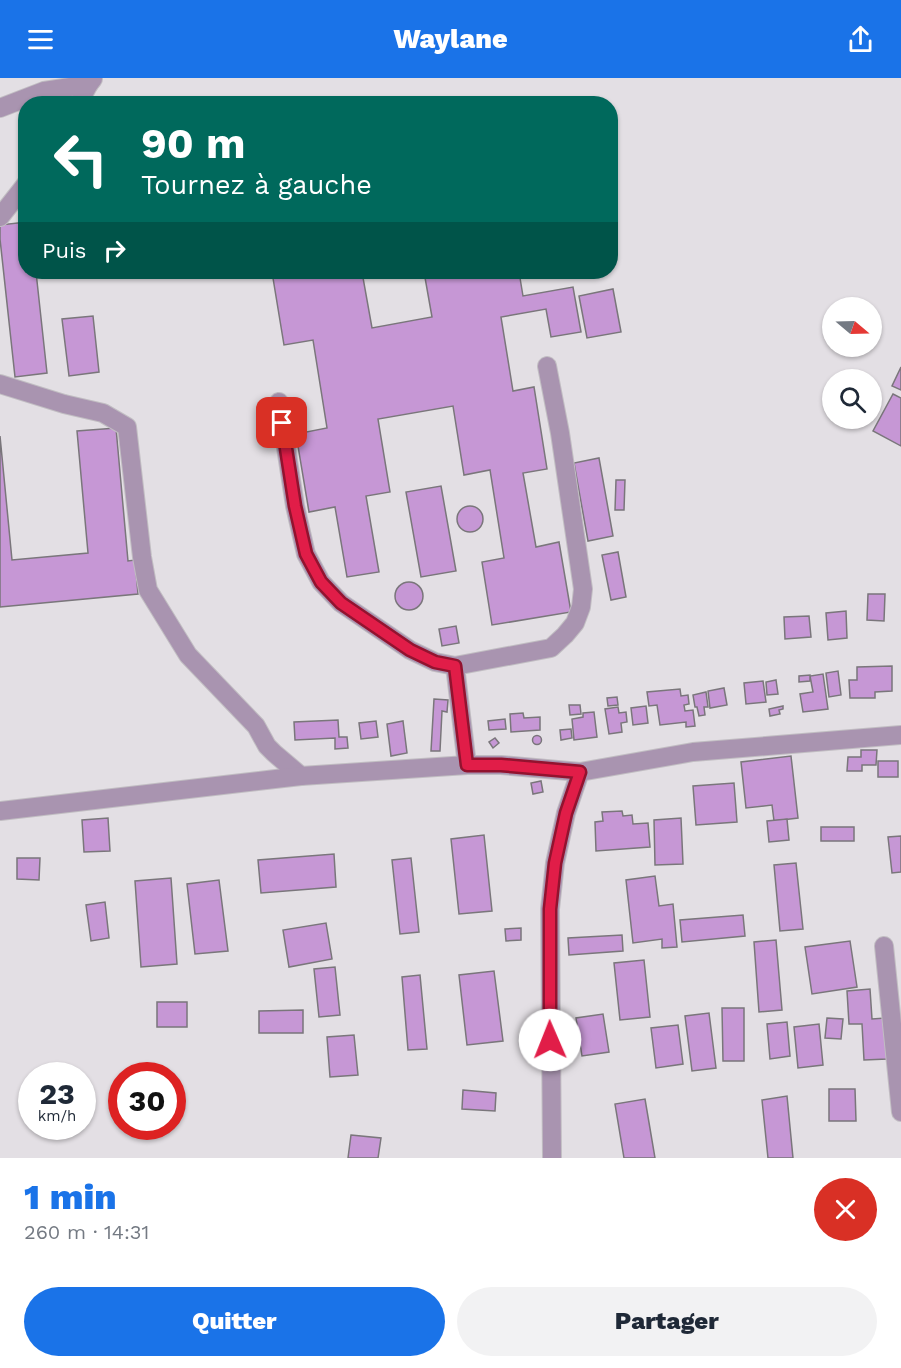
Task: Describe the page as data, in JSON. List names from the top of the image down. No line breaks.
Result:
{"north":"right","page":{"header":"Waylane","turn":["90 m","Tournez à gauche"],"then":"Puis","speed":"23 km/h","limit":"30","heading":["1 min","260 m · 14:31"],"buttons":["Quitter","Partager"]}}
